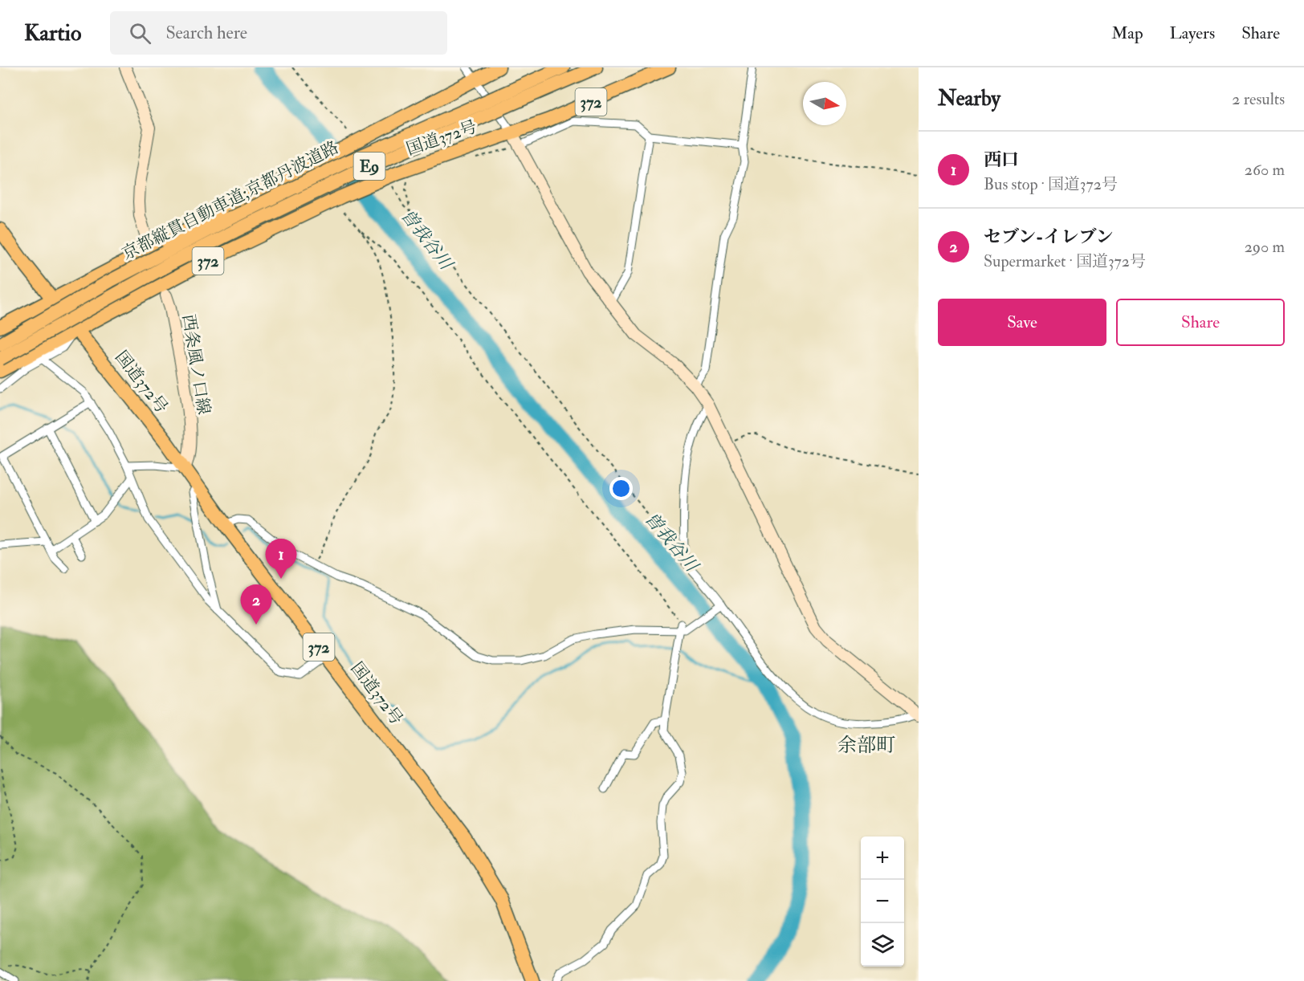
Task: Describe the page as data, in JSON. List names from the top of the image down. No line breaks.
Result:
{"streets":{"highway":["372","国道372号","E9","京都縦貫自動車道;京都丹波道路"],"street":["西条風ノ口線"]},"crossings":[["国道372号","西条風ノ口線"]],"districts":["余部町"],"water":["曽我谷川"],"north":"right","page":{"header":"Kartio","search":"Search here","nav":["Map","Layers","Share"],"heading":["Nearby","2 results"],"list":[{"mark":"1","name":"西口","note":"Bus stop · 国道372号","value":"260 m"},{"mark":"2","name":"セブン-イレブン","note":"Supermarket · 国道372号","value":"290 m"}],"buttons":["Save","Share"],"pins":["1","2"],"map_buttons":["+","−"]}}
